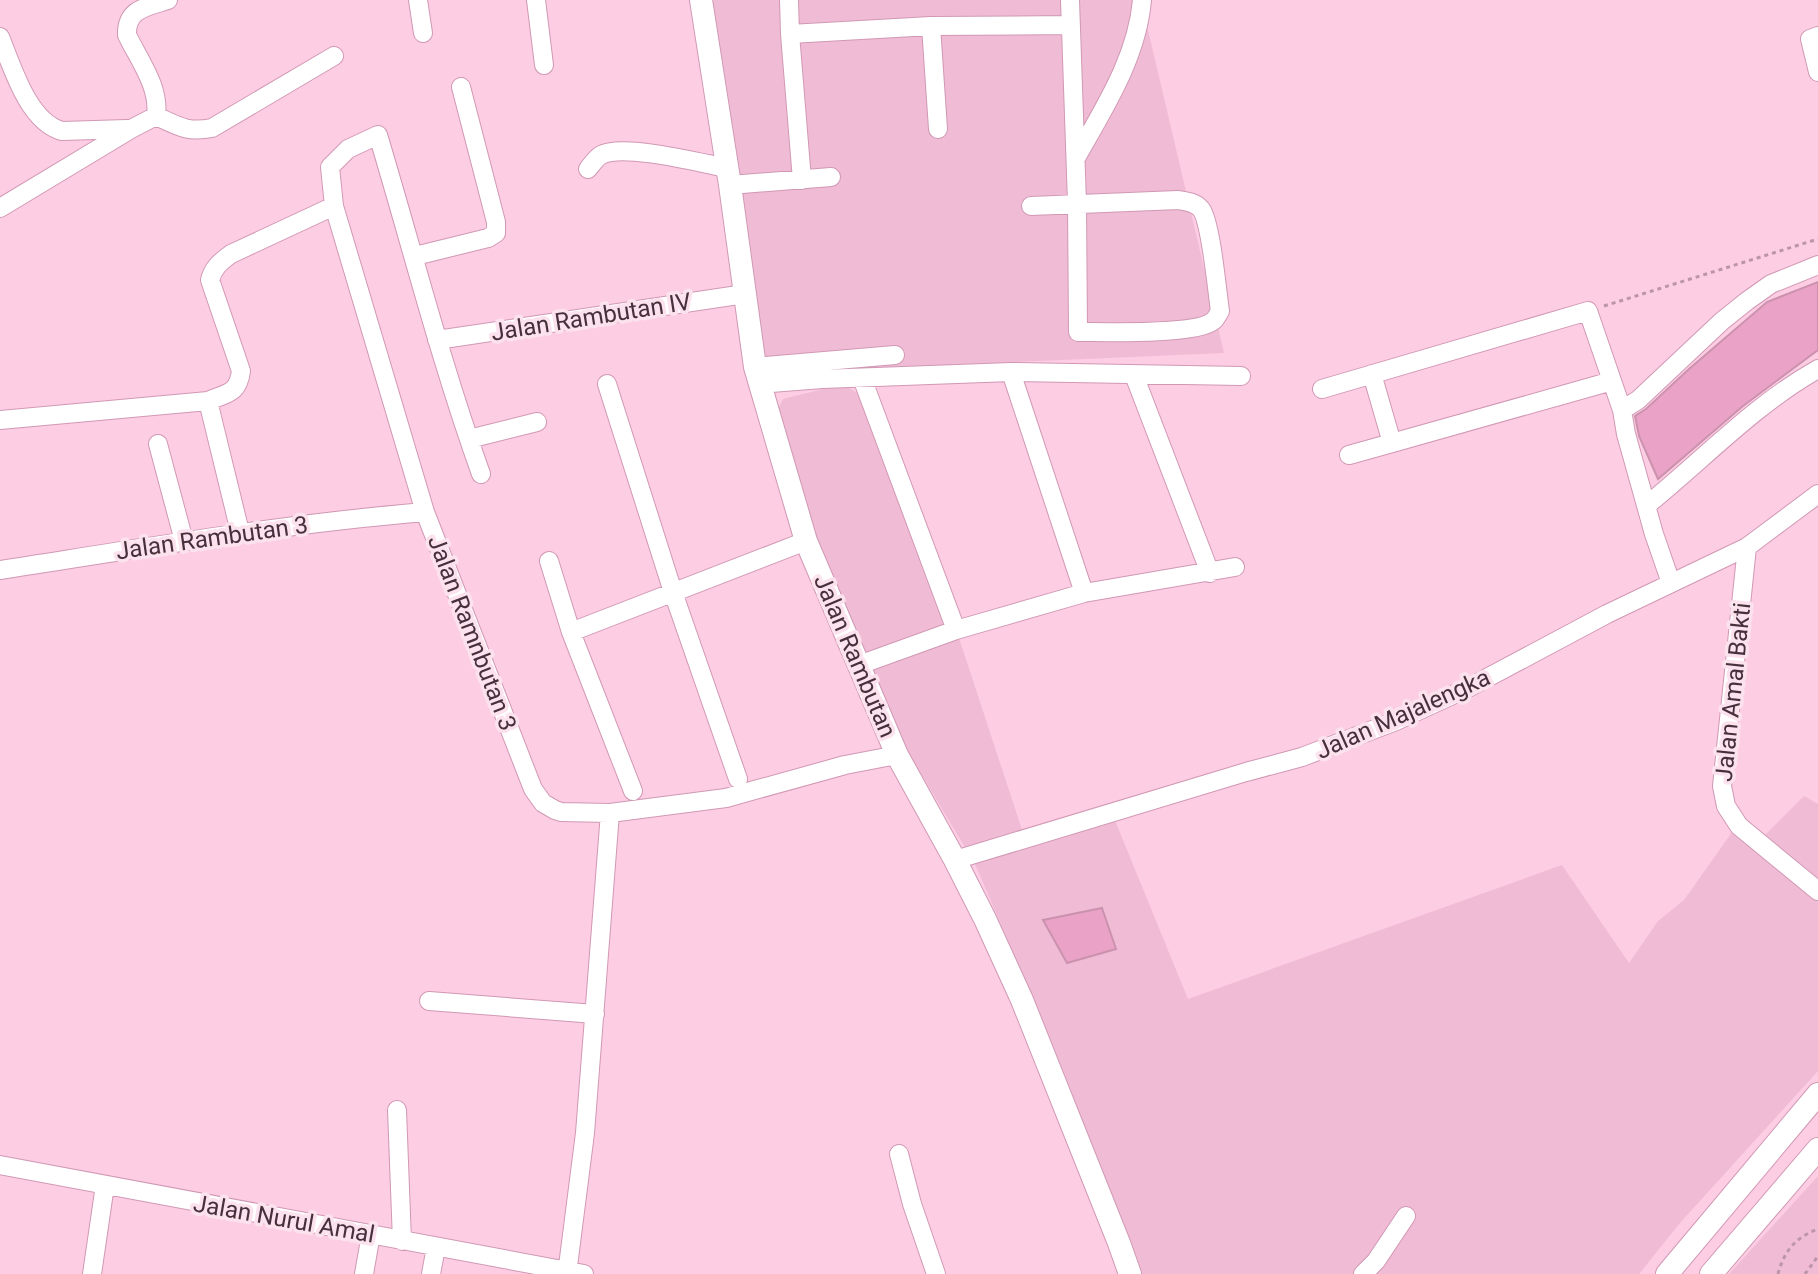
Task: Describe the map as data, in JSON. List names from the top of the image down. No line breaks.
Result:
{"streets":{"main road":["Jalan Rambutan"],"street":["Jalan Rambutan IV","Jalan Rambutan 3","Jalan Ramnbutan 3","Jalan Amal Bakti","Jalan Majalengka","Jalan Nurul Amal"]},"crossings":[["Jalan Rambutan IV","Jalan Rambutan"],["Jalan Rambutan 3","Jalan Ramnbutan 3"],["Jalan Ramnbutan 3","Jalan Rambutan"],["Jalan Rambutan","Jalan Majalengka"],["Jalan Amal Bakti","Jalan Majalengka"]]}
